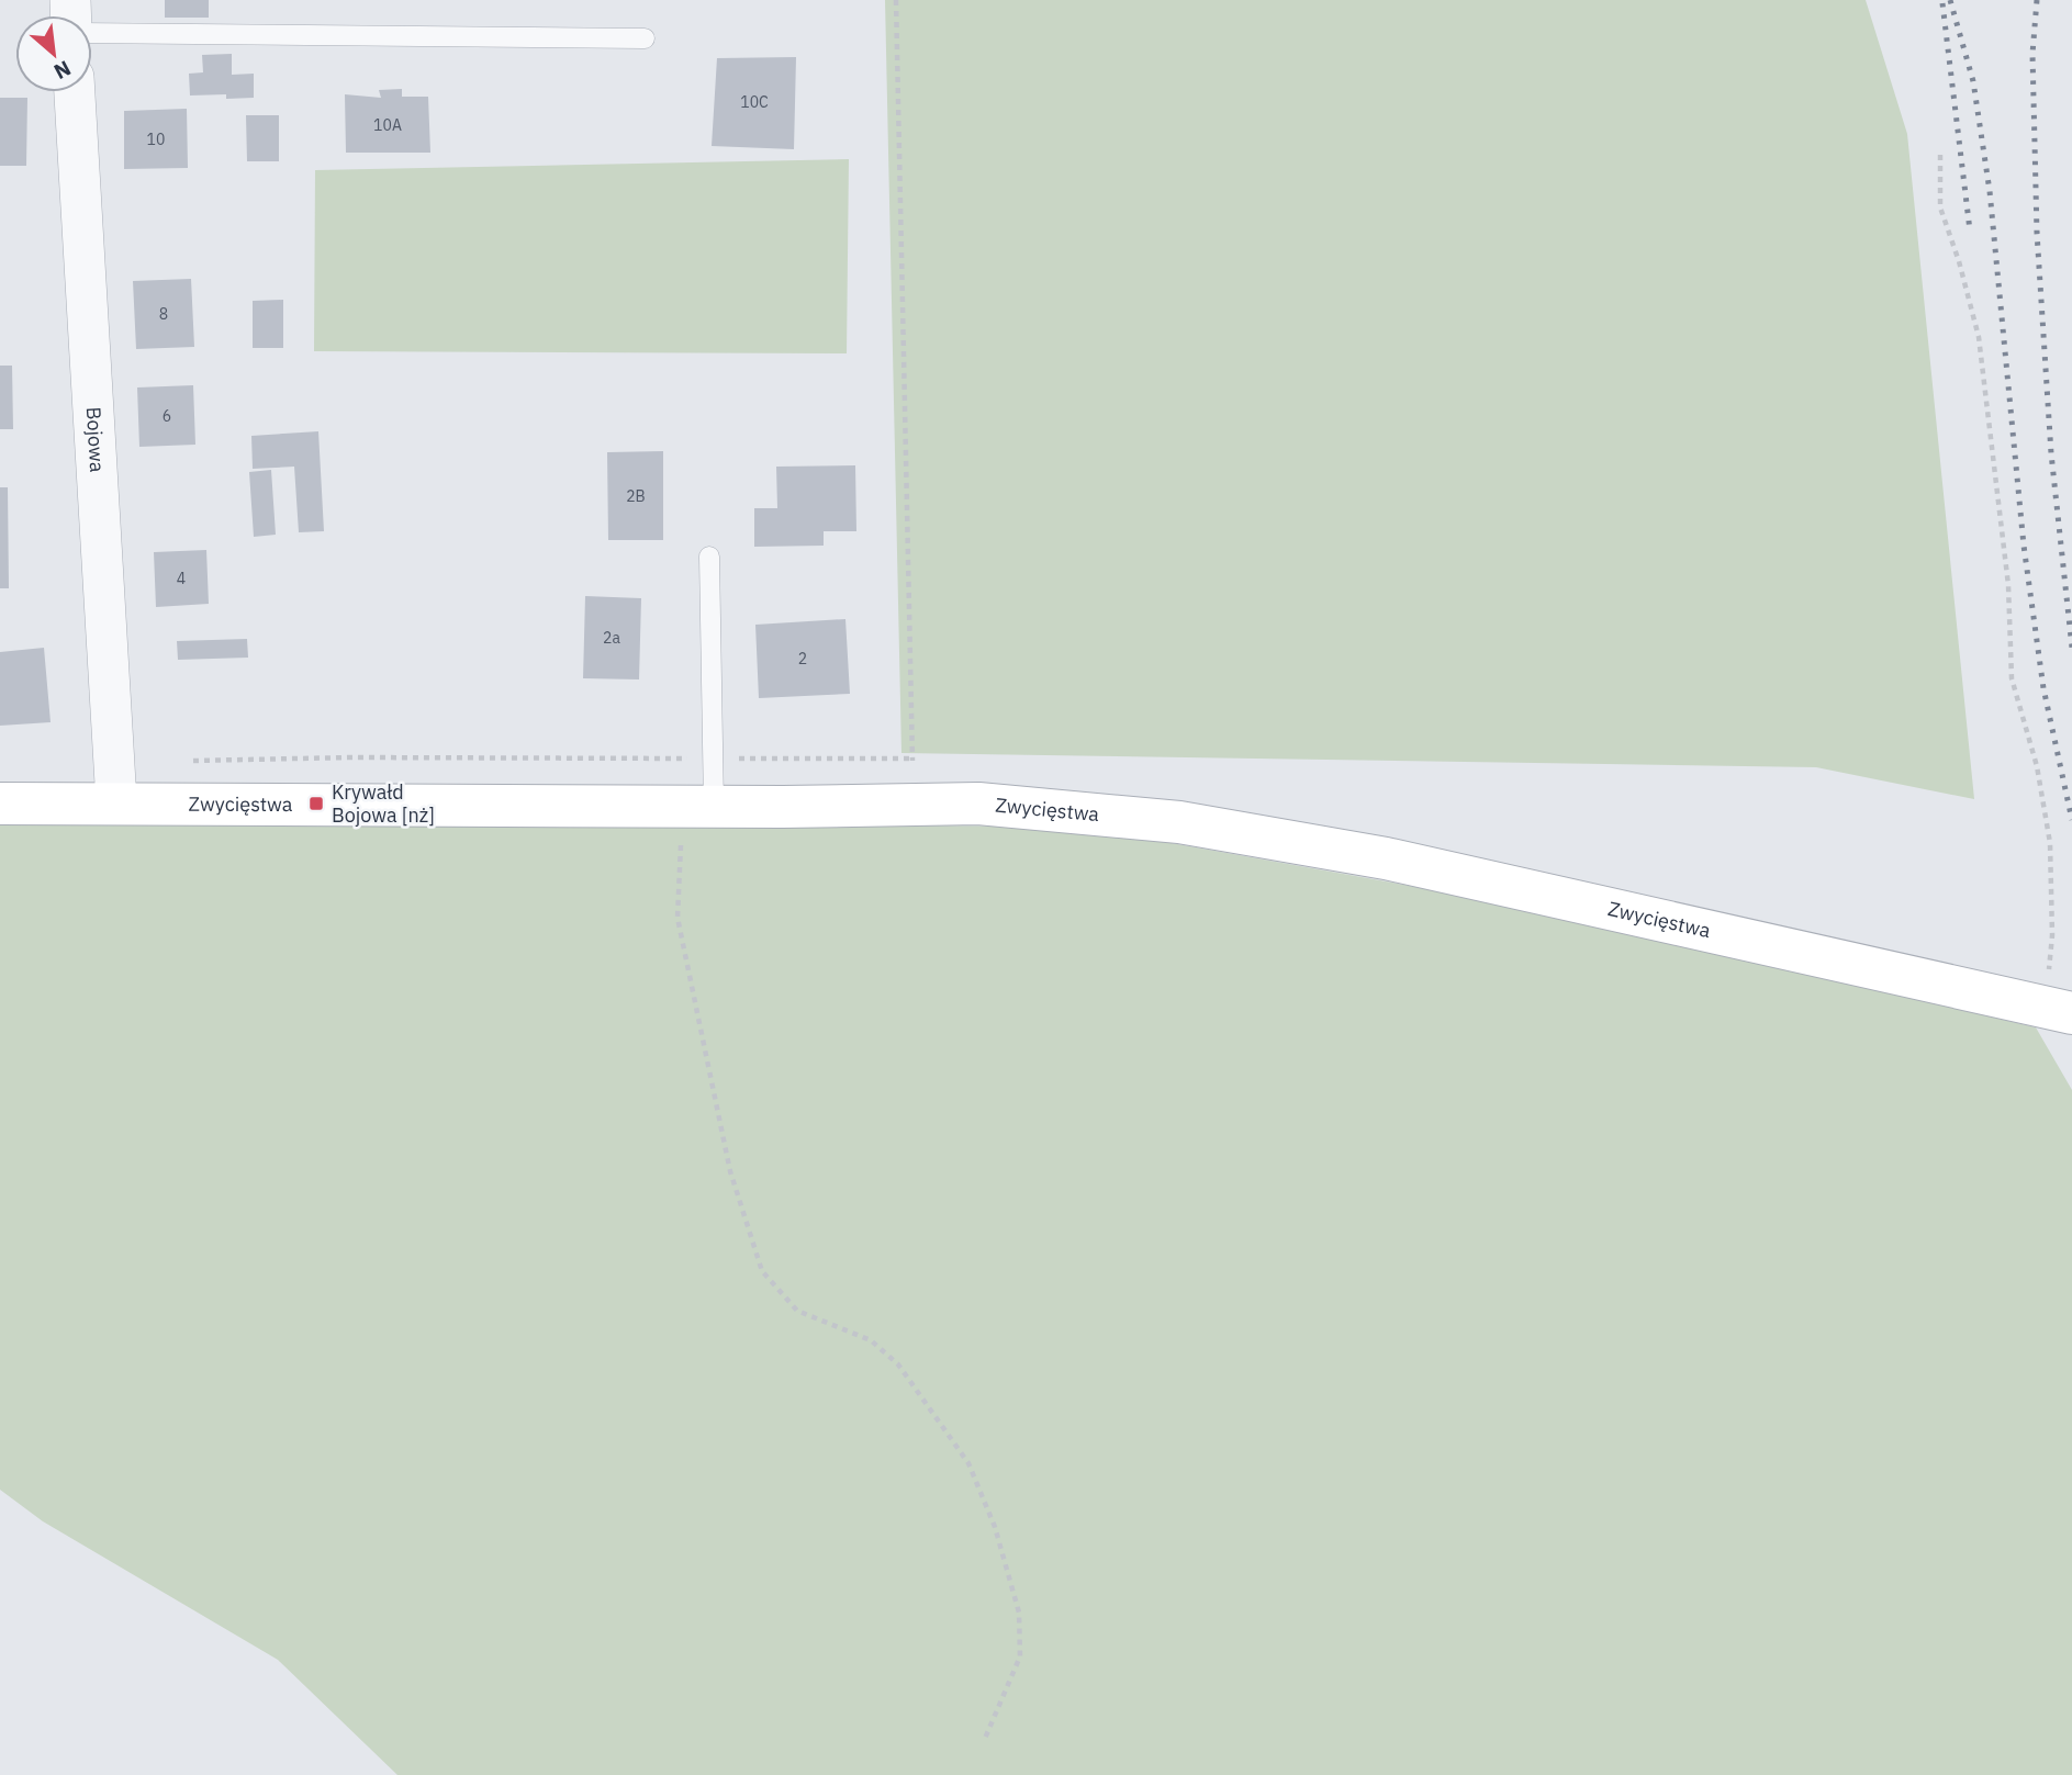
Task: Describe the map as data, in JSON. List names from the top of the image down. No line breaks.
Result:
{"streets":{"main road":["Zwycięstwa"],"street":["Bojowa"]},"crossings":[["Bojowa","Zwycięstwa"]],"places":{"transit":["Krywałd Bojowa [nż]"]},"house_numbers":["10C","10A","10","8","6","2B","4","2a","2"],"north":"bottom right"}
